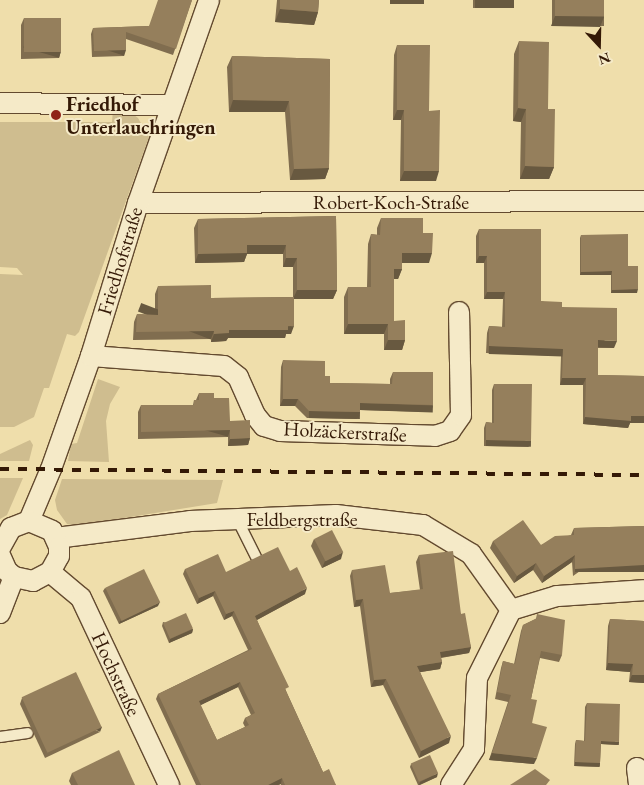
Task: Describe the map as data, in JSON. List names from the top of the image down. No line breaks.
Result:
{"streets":{"street":["Robert-Koch-Straße","Friedhofstraße","Holzäckerstraße","Feldbergstraße","Hochstraße"]},"crossings":[["Robert-Koch-Straße","Friedhofstraße"],["Friedhofstraße","Holzäckerstraße"]],"places":["Friedhof Unterlauchringen"],"north":"bottom"}
